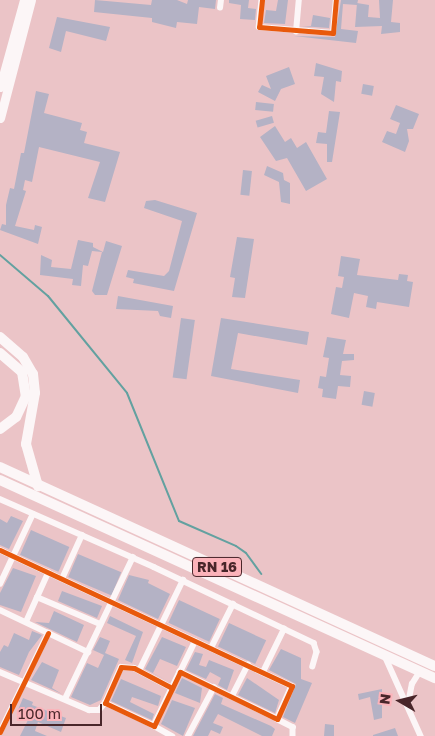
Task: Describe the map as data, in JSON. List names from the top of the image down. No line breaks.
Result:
{"streets":{"highway":["RN 16"]},"scale_bar":"100 m","north":"left"}
